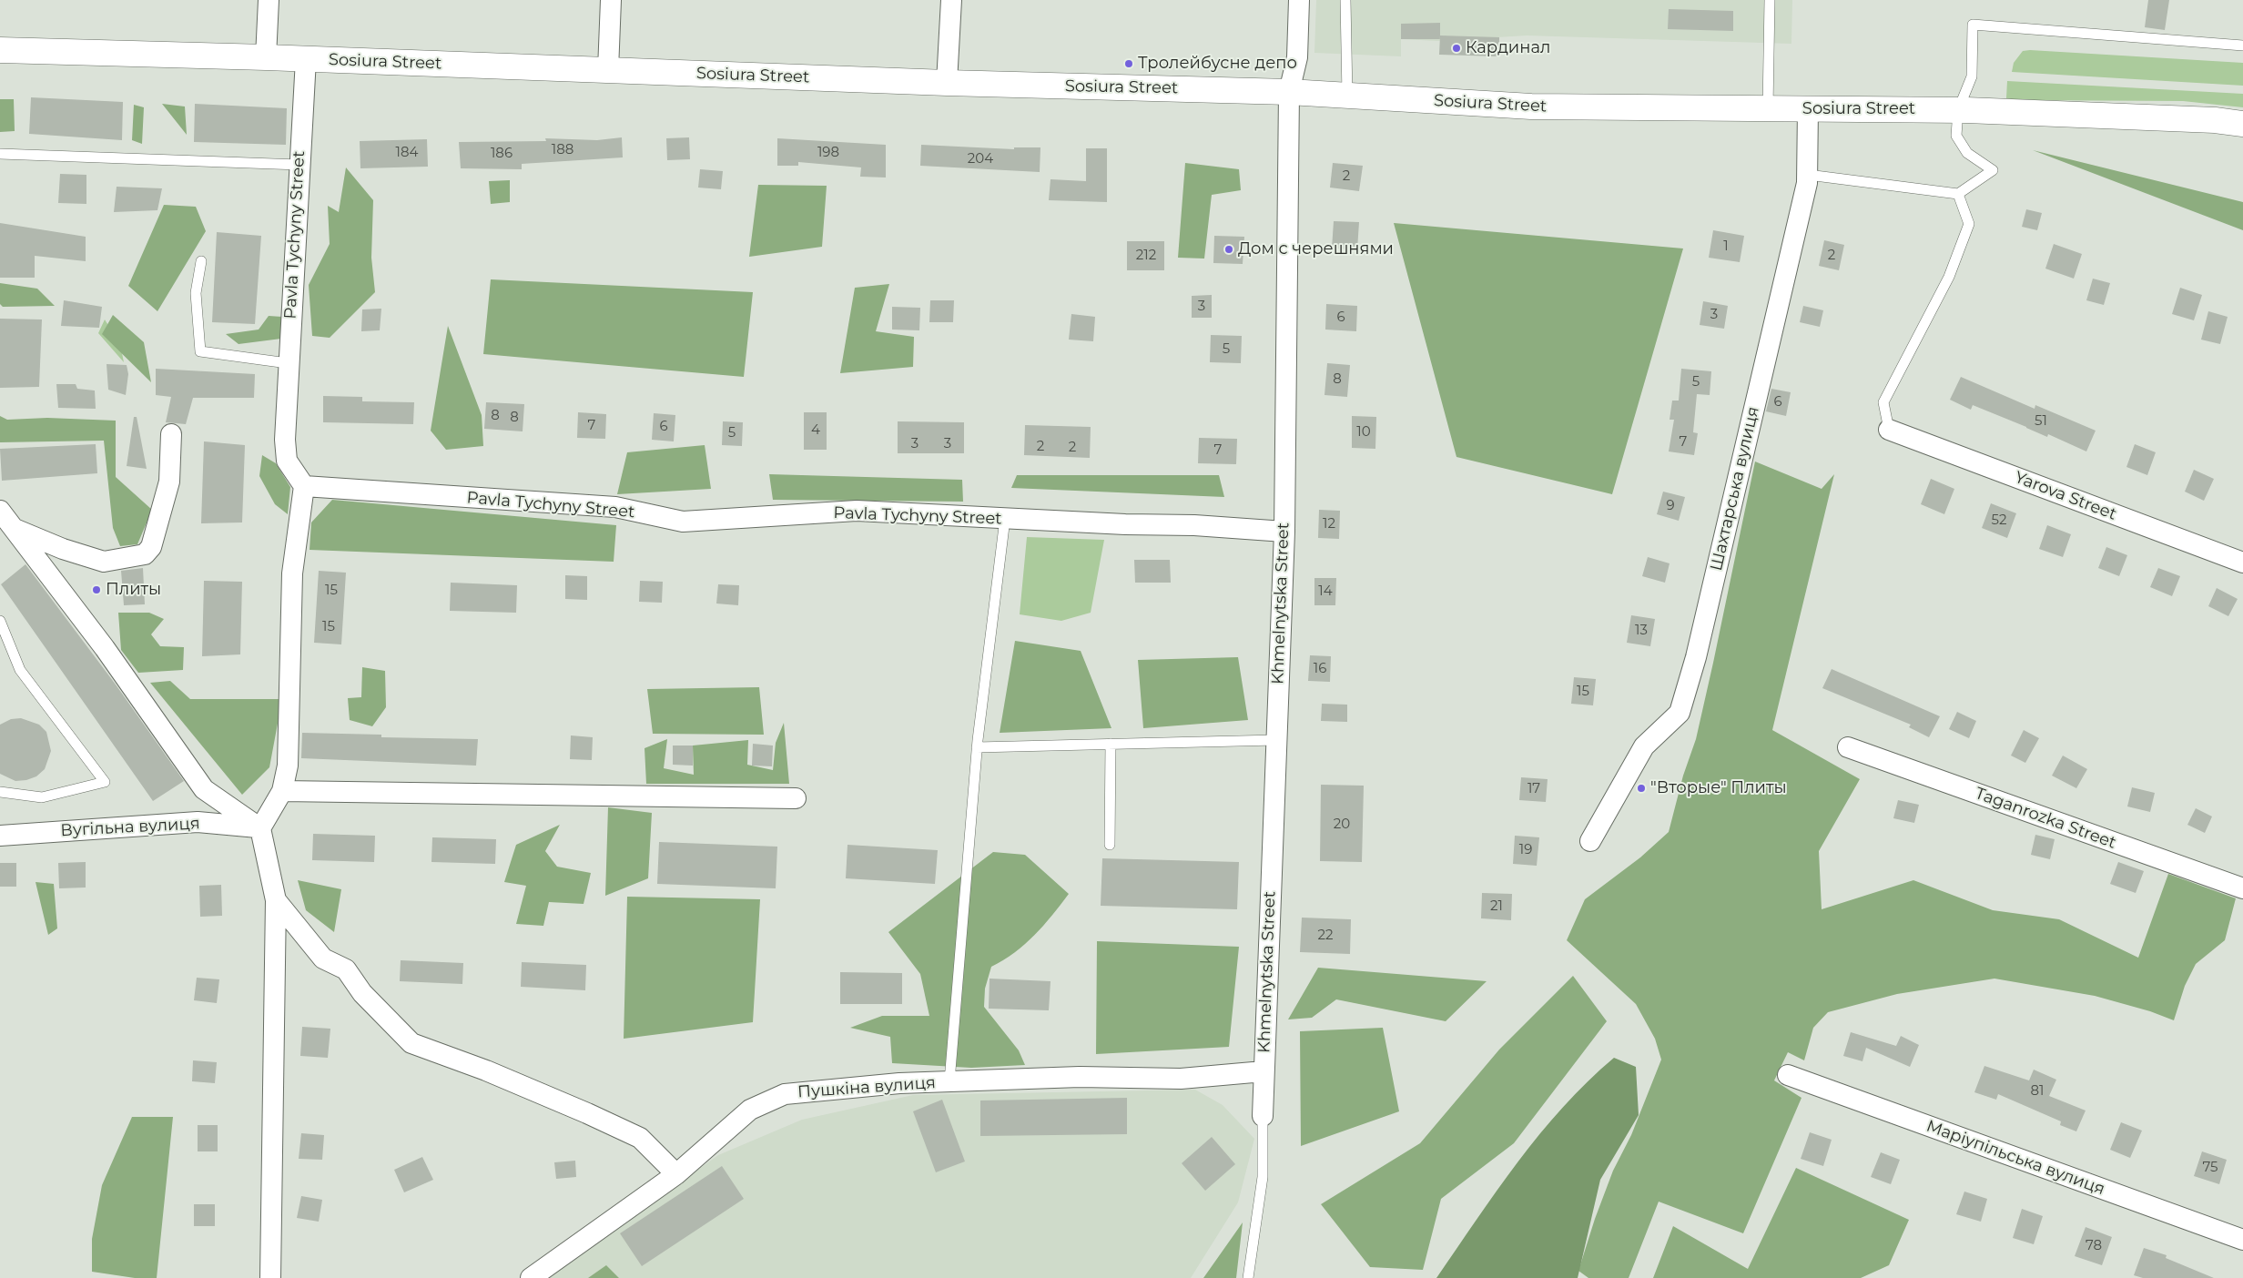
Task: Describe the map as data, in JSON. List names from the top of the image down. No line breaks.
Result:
{"streets":{"main road":["Sosiura Street"],"street":["Pavla Tychyny Street","Шахтарська вулиця","Yarova Street","Khmelnytska Street","Taganrozka Street","Вугільна вулиця","Пушкіна вулиця","Маріупільська вулиця"]},"crossings":[["Sosiura Street","Pavla Tychyny Street"],["Sosiura Street","Шахтарська вулиця"],["Sosiura Street","Khmelnytska Street"],["Pavla Tychyny Street","Khmelnytska Street"],["Khmelnytska Street","Пушкіна вулиця"]],"places":["Кардинал","Тролейбусне депо","Дом с черешнями","Плиты","\"Вторые\" Плиты"],"house_numbers":["188","184","198","186","204","2","1","212","2","3","3","6","5","8","5","6","8","8","51","7","6","4","10","5","7","3","3","2","2","7","9","52","12","15","14","15","13","16","15","17","20","19","21","22","81","75","78"]}
